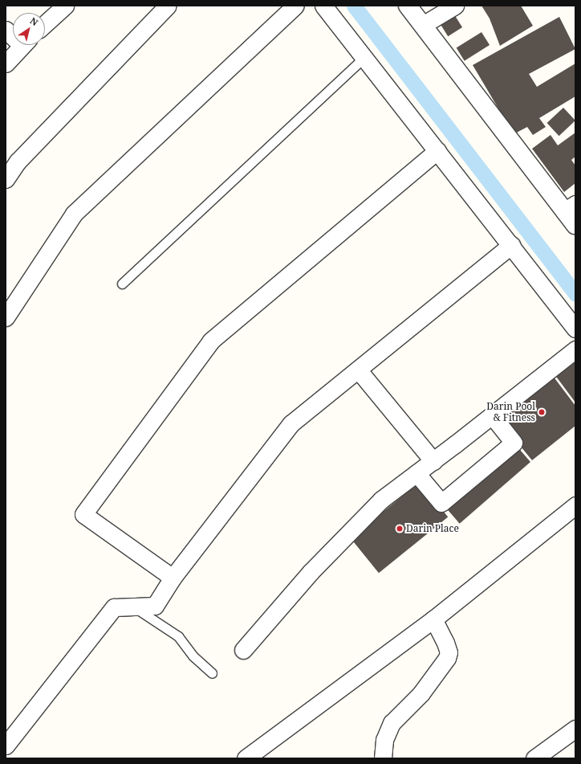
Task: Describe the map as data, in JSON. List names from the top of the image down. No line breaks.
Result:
{"places":["Darin Pool & Fitness","Darin Place"],"north":"top right"}
